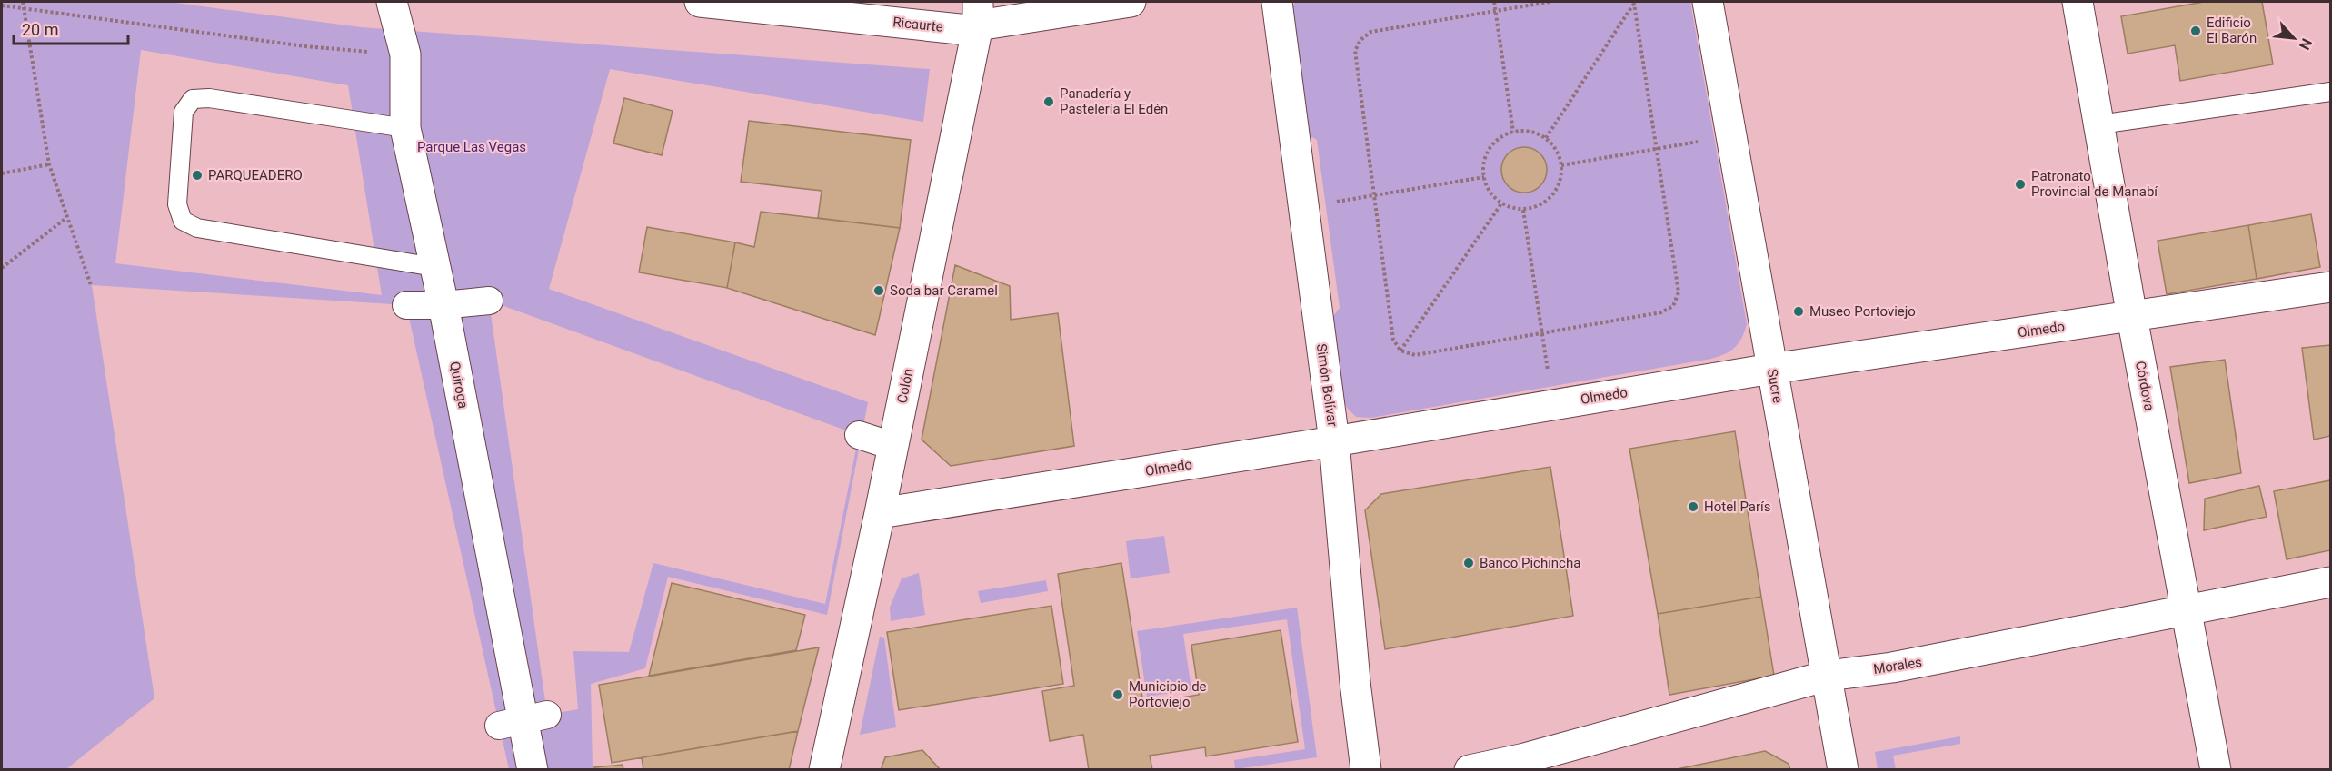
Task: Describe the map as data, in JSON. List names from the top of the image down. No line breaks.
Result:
{"streets":{"street":["Ricaurte","Olmedo","Quiroga","Simón Bolívar","Colón","Sucre","Córdova","Morales"]},"crossings":[["Ricaurte","Colón"],["Olmedo","Simón Bolívar"],["Olmedo","Colón"],["Olmedo","Sucre"],["Olmedo","Córdova"],["Sucre","Morales"],["Córdova","Morales"]],"parks":["Parque Las Vegas"],"places":["Edificio El Barón","Panadería y Pastelería El Edén","PARQUEADERO","Patronato Provincial de Manabí","Soda bar Caramel","Museo Portoviejo","Hotel París","Banco Pichincha","Municipio de Portoviejo"],"scale_bar":"20 m","north":"bottom right"}
